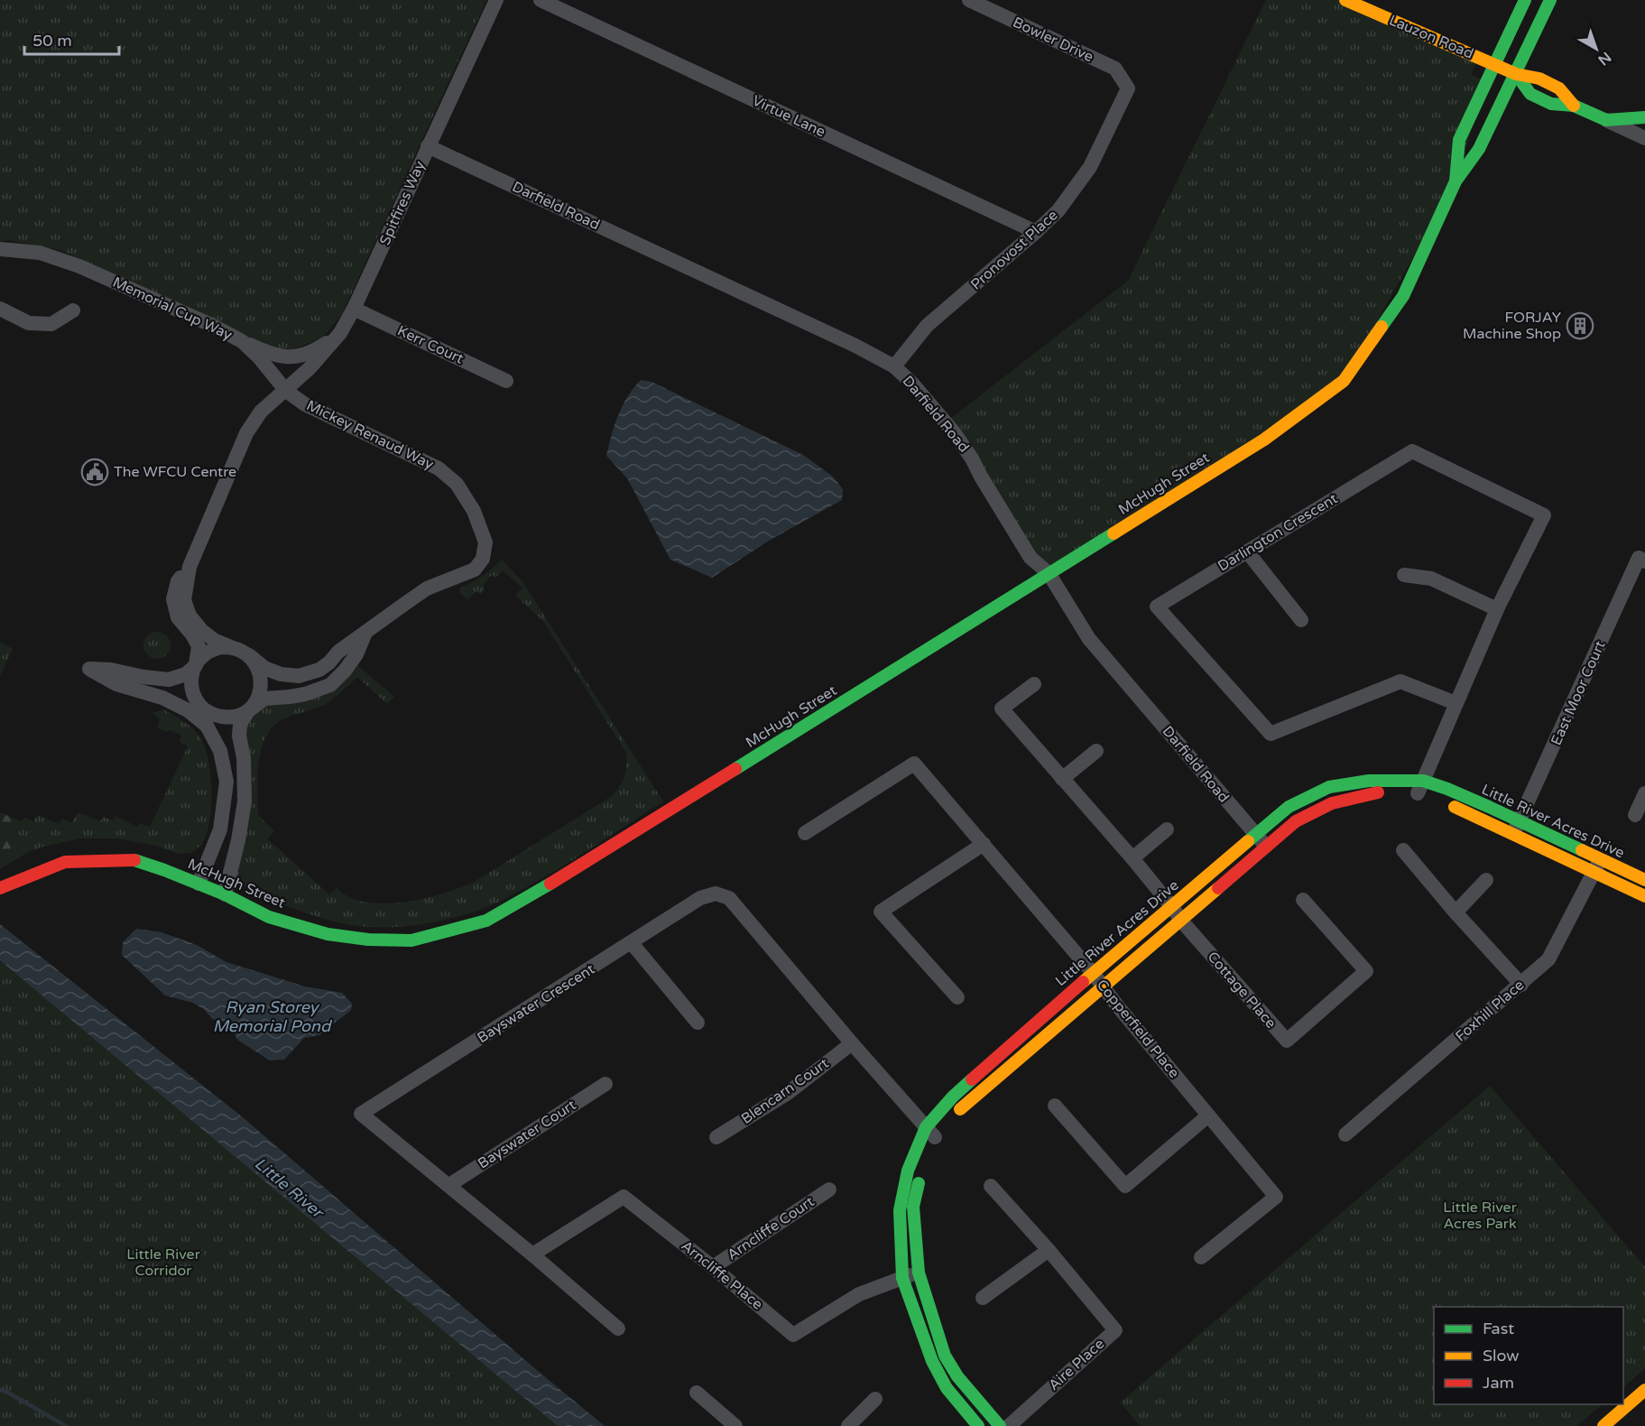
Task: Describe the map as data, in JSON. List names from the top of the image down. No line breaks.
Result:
{"streets":{"street":["Lauzon Road","Bowler Drive","Virtue Lane","Spitfires Way","Darfield Road","Pronovost Place","Memorial Cup Way","Kerr Court","Mickey Renaud Way","McHugh Street","Darlington Crescent","East Moor Court","Little River Acres Drive","Cottage Place","Bayswater Crescent","Foxhill Place","Copperfield Place","Blencarn Court","Bayswater Court","Arncliffe Court","Arncliffe Place","Aire Place"]},"crossings":[["Lauzon Road","McHugh Street"],["Bowler Drive","Pronovost Place"],["Virtue Lane","Pronovost Place"],["Spitfires Way","Darfield Road"],["Spitfires Way","Memorial Cup Way"],["Spitfires Way","Kerr Court"],["Spitfires Way","Mickey Renaud Way"],["Darfield Road","Pronovost Place"],["Darfield Road","McHugh Street"],["Darfield Road","Little River Acres Drive"],["Memorial Cup Way","Mickey Renaud Way"],["Darlington Crescent","Little River Acres Drive"],["East Moor Court","Little River Acres Drive"],["Little River Acres Drive","Cottage Place"],["Little River Acres Drive","Bayswater Crescent"],["Little River Acres Drive","Foxhill Place"],["Little River Acres Drive","Copperfield Place"],["Little River Acres Drive","Arncliffe Place"],["Bayswater Crescent","Blencarn Court"],["Bayswater Crescent","Bayswater Court"],["Bayswater Crescent","Arncliffe Place"],["Arncliffe Court","Arncliffe Place"]],"water":["Ryan Storey Memorial Pond","Little River"],"parks":["Little River Acres Park","Little River Corridor"],"places":{"building":["FORJAY Machine Shop"],"public building":["The WFCU Centre"]},"legend":["Fast","Slow","Jam"],"scale_bar":"50 m","north":"bottom right"}
